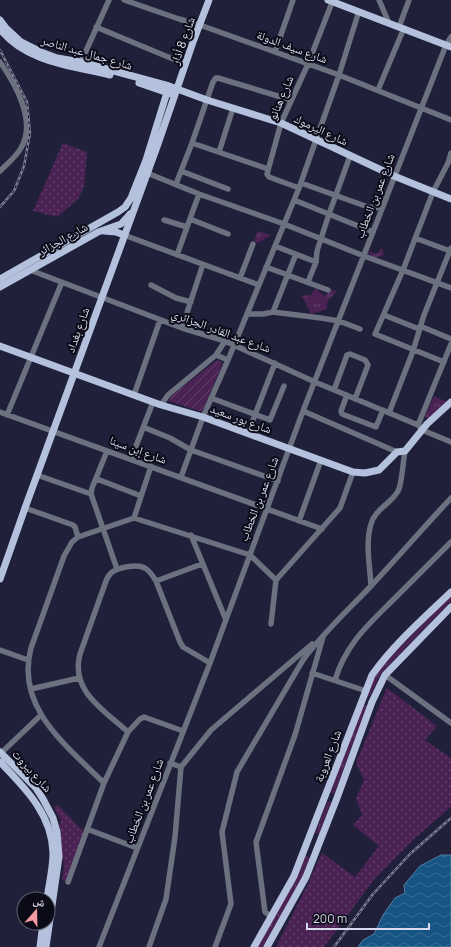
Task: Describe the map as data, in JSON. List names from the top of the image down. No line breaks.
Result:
{"streets":{"main road":["شارع 8 أذار","شارع جمال عبد الناصر","شارع اليرموك","شارع الجزائر","شارع بغداد","شارع بور سعيد","شارع العروبة","شارع بيروت"],"street":["شارع سيف الدولة","شارع هنانو","شارع عمر بن الخطاب","شارع عبد القادر الجزائري","شارع إبن سينا"]},"crossings":[["شارع 8 أذار","شارع سيف الدولة"],["شارع 8 أذار","شارع جمال عبد الناصر"],["شارع 8 أذار","شارع اليرموك"],["شارع 8 أذار","شارع بغداد"],["شارع سيف الدولة","شارع هنانو"],["شارع سيف الدولة","شارع عمر بن الخطاب"],["شارع جمال عبد الناصر","شارع اليرموك"],["شارع جمال عبد الناصر","شارع بغداد"],["شارع هنانو","شارع اليرموك"],["شارع اليرموك","شارع عمر بن الخطاب"],["شارع اليرموك","شارع بغداد"],["شارع عمر بن الخطاب","شارع عبد القادر الجزائري"],["شارع عمر بن الخطاب","شارع بور سعيد"],["شارع عمر بن الخطاب","شارع إبن سينا"],["شارع الجزائر","شارع بغداد"],["شارع الجزائر","شارع عبد القادر الجزائري"],["شارع بغداد","شارع عبد القادر الجزائري"],["شارع بغداد","شارع بور سعيد"],["شارع بغداد","شارع إبن سينا"]],"scale_bar":"200 m","north":"top"}
